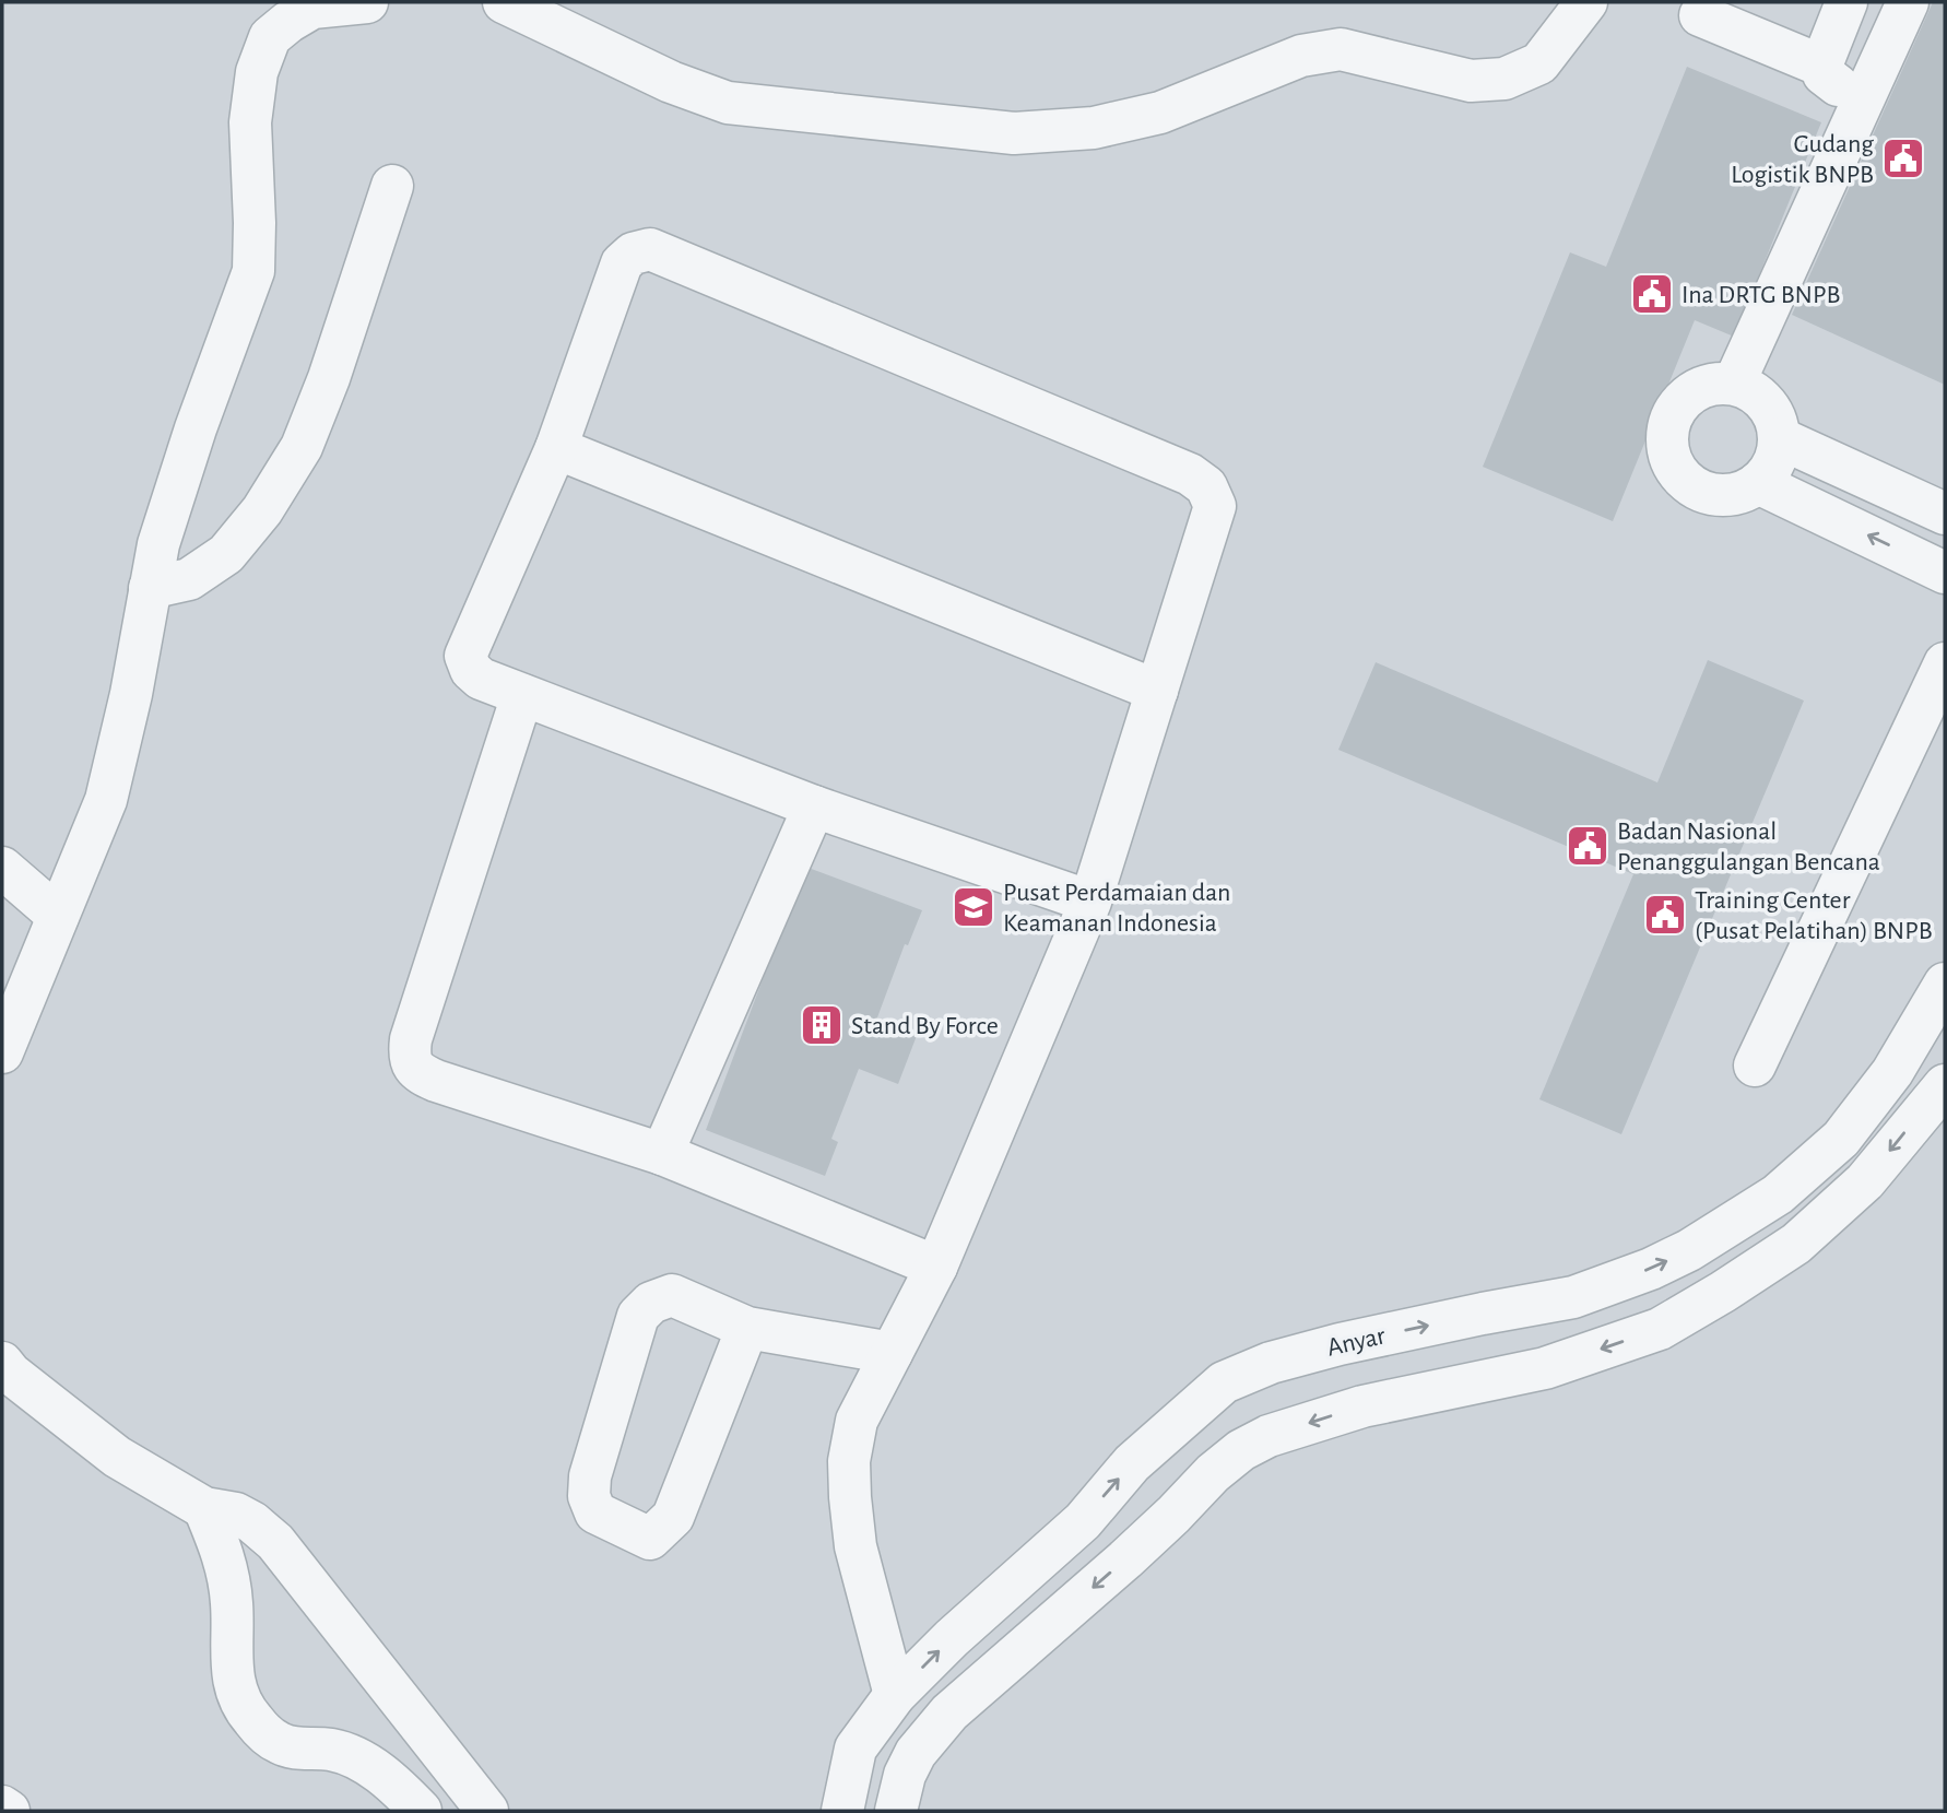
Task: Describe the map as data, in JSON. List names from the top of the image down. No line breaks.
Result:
{"streets":{"street":["Anyar"]},"places":{"public building":["Gudang Logistik BNPB","Ina DRTG BNPB","Badan Nasional Penanggulangan Bencana","Training Center (Pusat Pelatihan) BNPB"],"school or university":["Pusat Perdamaian dan Keamanan Indonesia"],"building":["Stand By Force"]}}
